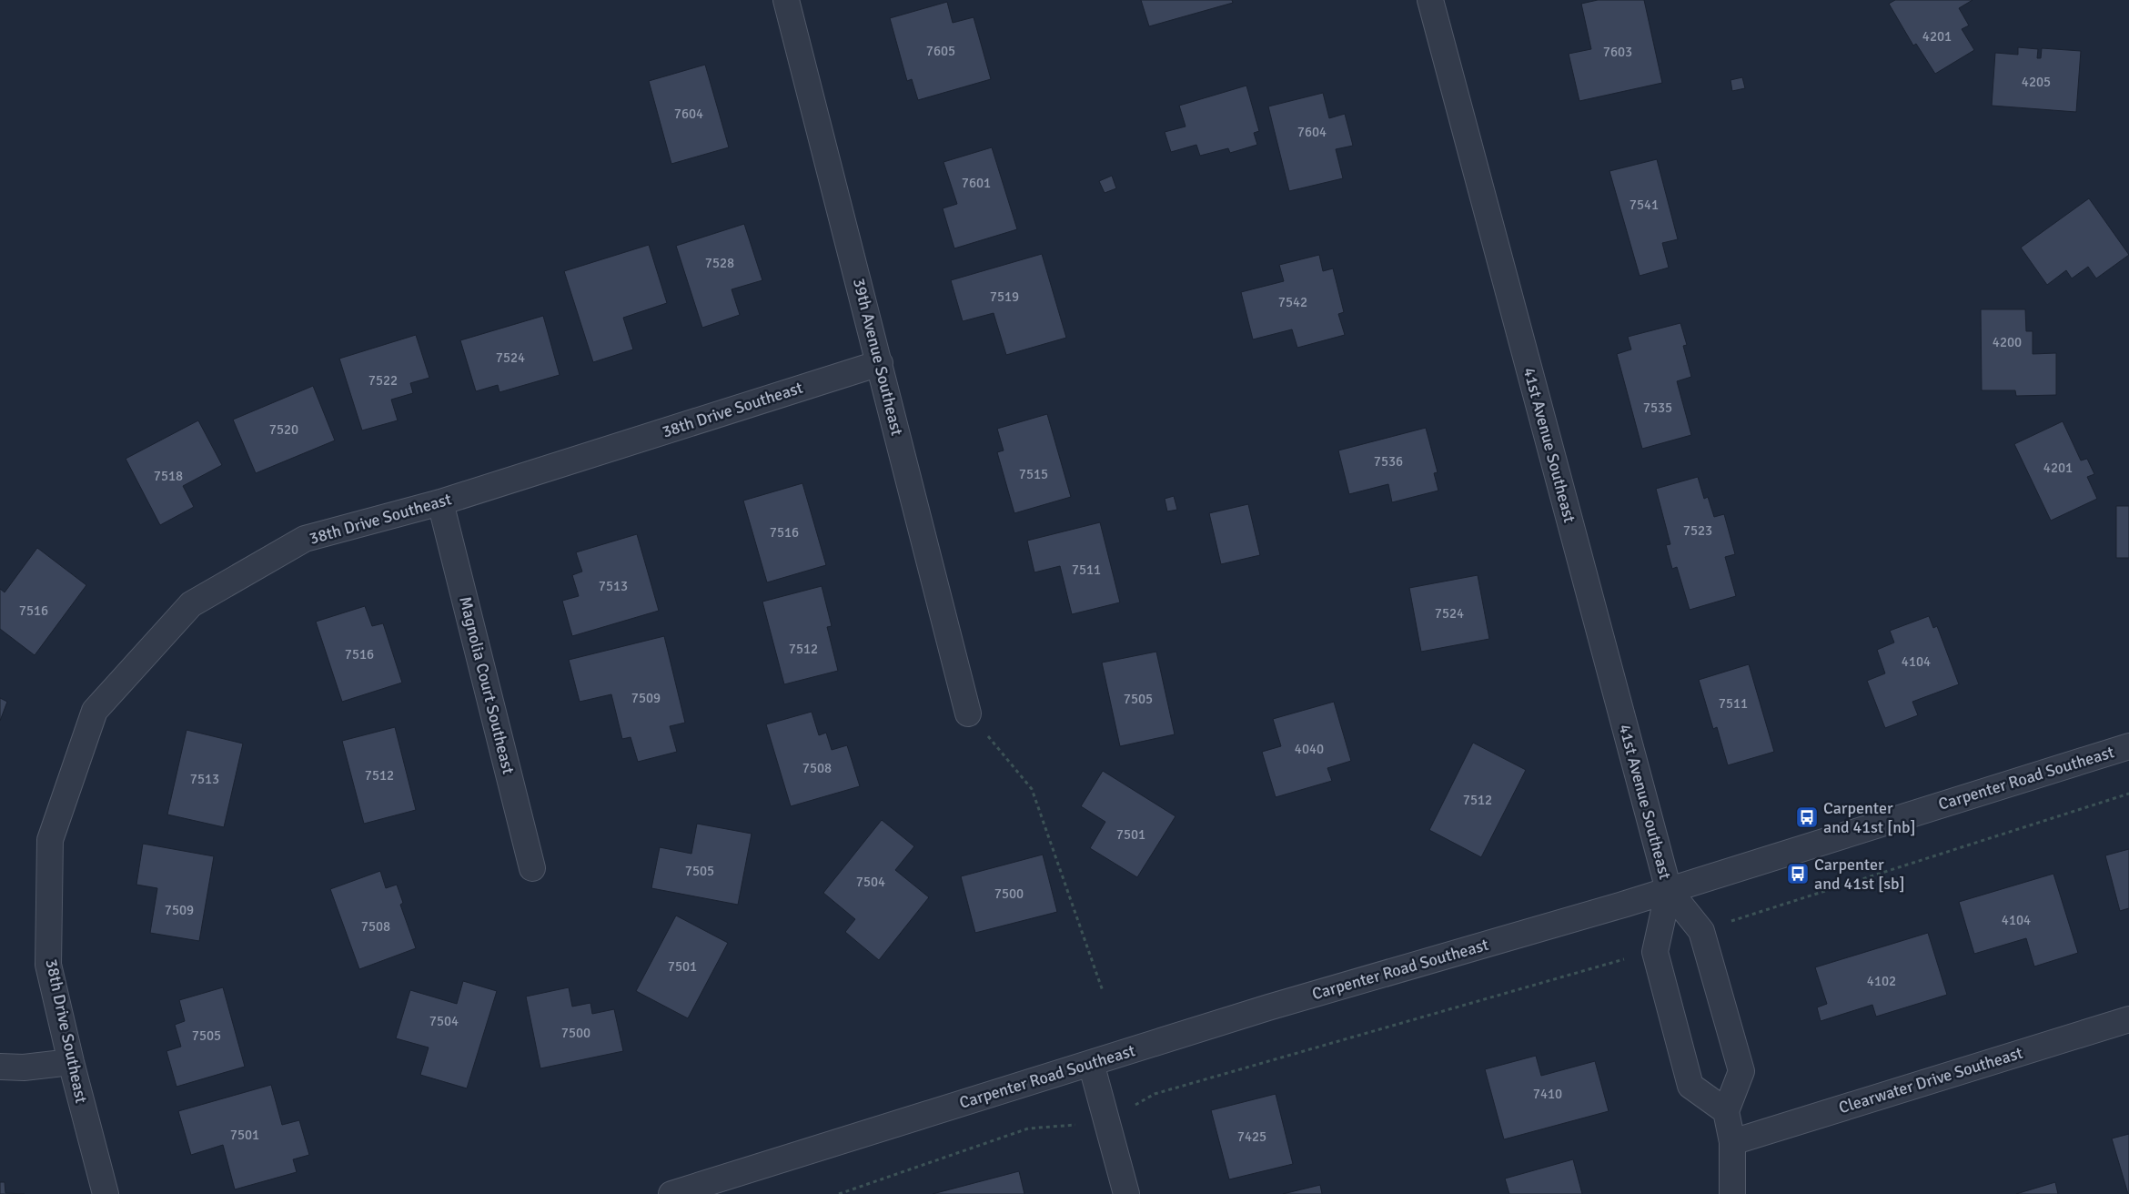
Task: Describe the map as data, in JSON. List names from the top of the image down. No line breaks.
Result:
{"streets":{"street":["39th Avenue Southeast","38th Drive Southeast","41st Avenue Southeast","Magnolia Court Southeast","Carpenter Road Southeast","Clearwater Drive Southeast"]},"crossings":[["39th Avenue Southeast","38th Drive Southeast"],["38th Drive Southeast","Magnolia Court Southeast"],["41st Avenue Southeast","Carpenter Road Southeast"]],"places":{"bus stop":["Carpenter and 41st [nb]","Carpenter and 41st [sb]"]},"house_numbers":["4201","7605","7603","4205","7604","7604","7601","7541","7528","7519","7542","4200","7524","7522","7535","7520","7536","4201","7515","7518","7523","7516","7511","7513","7516","7524","7512","7516","4104","7509","7505","7511","4040","7508","7512","7513","7512","7501","7505","7504","7500","7509","4104","7508","7501","4102","7504","7500","7505","7410","7501","7425"]}
